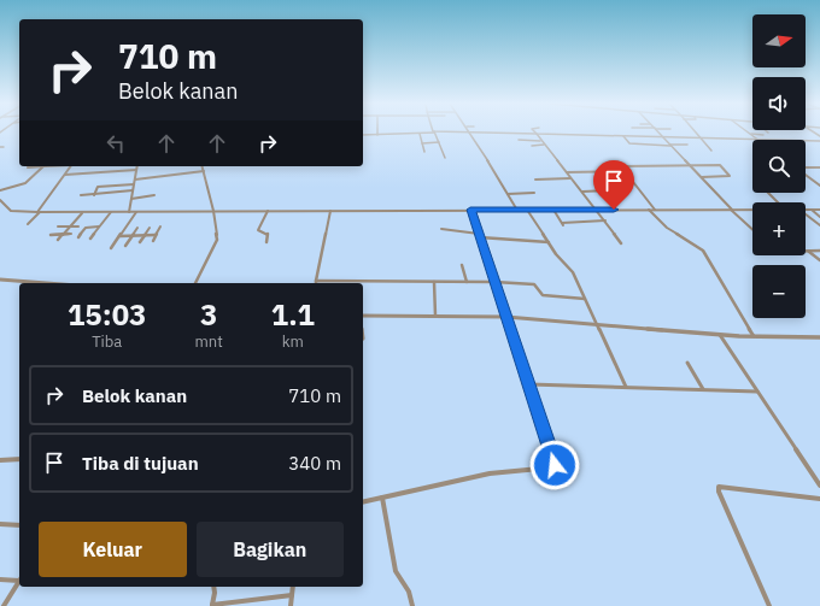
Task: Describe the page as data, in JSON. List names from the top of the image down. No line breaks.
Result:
{"north":"right","page":{"map_buttons":["+","−"],"turn":["710 m","Belok kanan"],"eta":["15:03","Tiba","3","mnt","1.1","km"],"list":[{"name":"Belok kanan","value":"710 m"},{"name":"Tiba di tujuan","value":"340 m"}],"buttons":["Keluar","Bagikan"]}}
